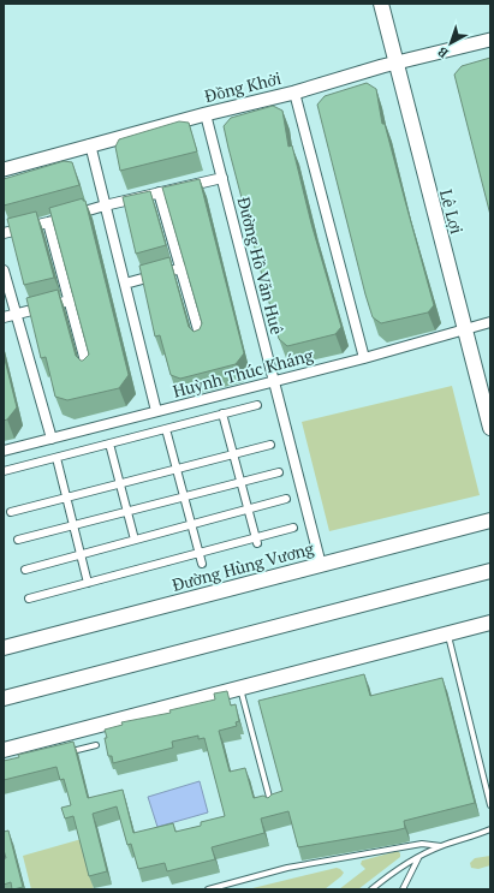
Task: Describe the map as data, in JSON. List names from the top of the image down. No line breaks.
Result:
{"streets":{"main road":["Lê Lợi","Đường Hùng Vương"],"street":["Đồng Khởi","Đường Hồ Văn Huê","Huỳnh Thúc Kháng"]},"crossings":[["Đồng Khởi","Lê Lợi"],["Đồng Khởi","Đường Hồ Văn Huê"],["Lê Lợi","Huỳnh Thúc Kháng"],["Đường Hồ Văn Huê","Huỳnh Thúc Kháng"],["Đường Hồ Văn Huê","Đường Hùng Vương"]],"north":"bottom left"}
